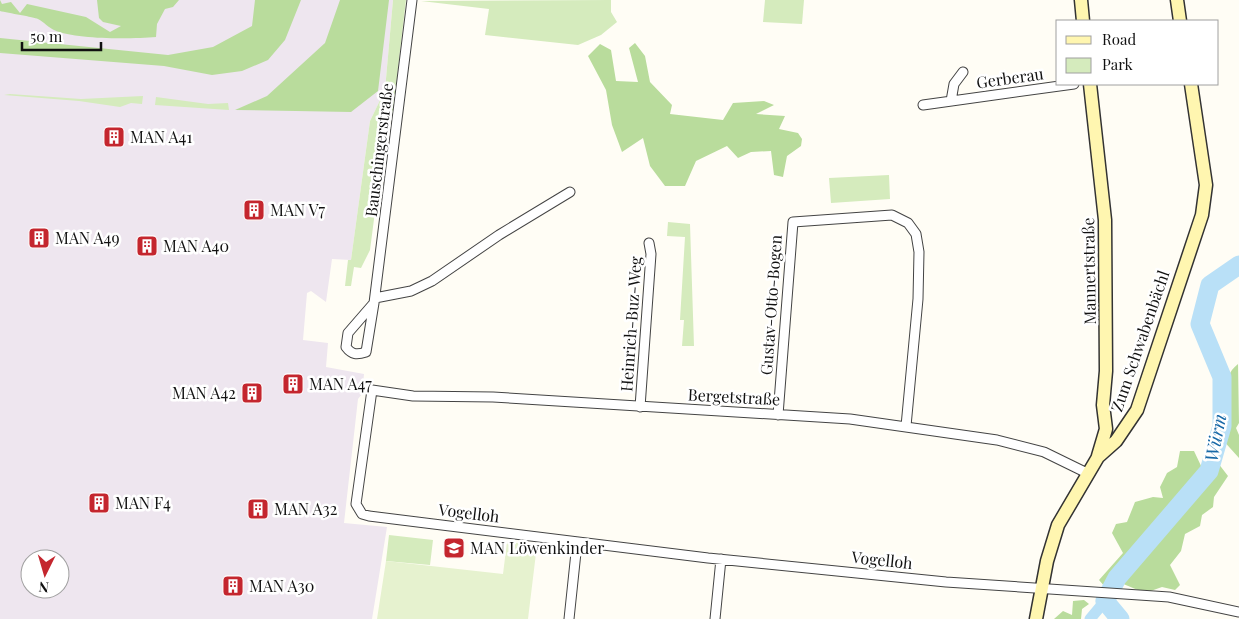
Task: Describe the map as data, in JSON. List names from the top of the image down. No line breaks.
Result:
{"streets":{"street":["Gerberau","Bauschingerstraße","Mannertstraße","Gustav-Otto-Bogen","Heinrich-Buz-Weg","Zum Schwabenbächl","Bergetstraße","Vogelloh"]},"crossings":[["Mannertstraße","Zum Schwabenbächl"],["Gustav-Otto-Bogen","Bergetstraße"],["Heinrich-Buz-Weg","Bergetstraße"],["Zum Schwabenbächl","Bergetstraße"],["Zum Schwabenbächl","Vogelloh"],["Bergetstraße","Vogelloh"]],"water":["Würm"],"places":{"building":["MAN A41","MAN V7","MAN A49","MAN A40","MAN A47","MAN A42","MAN F4","MAN A32","MAN A30"],"school or university":["MAN Löwenkinder"]},"legend":["Road","Park"],"scale_bar":"50 m","north":"bottom"}
